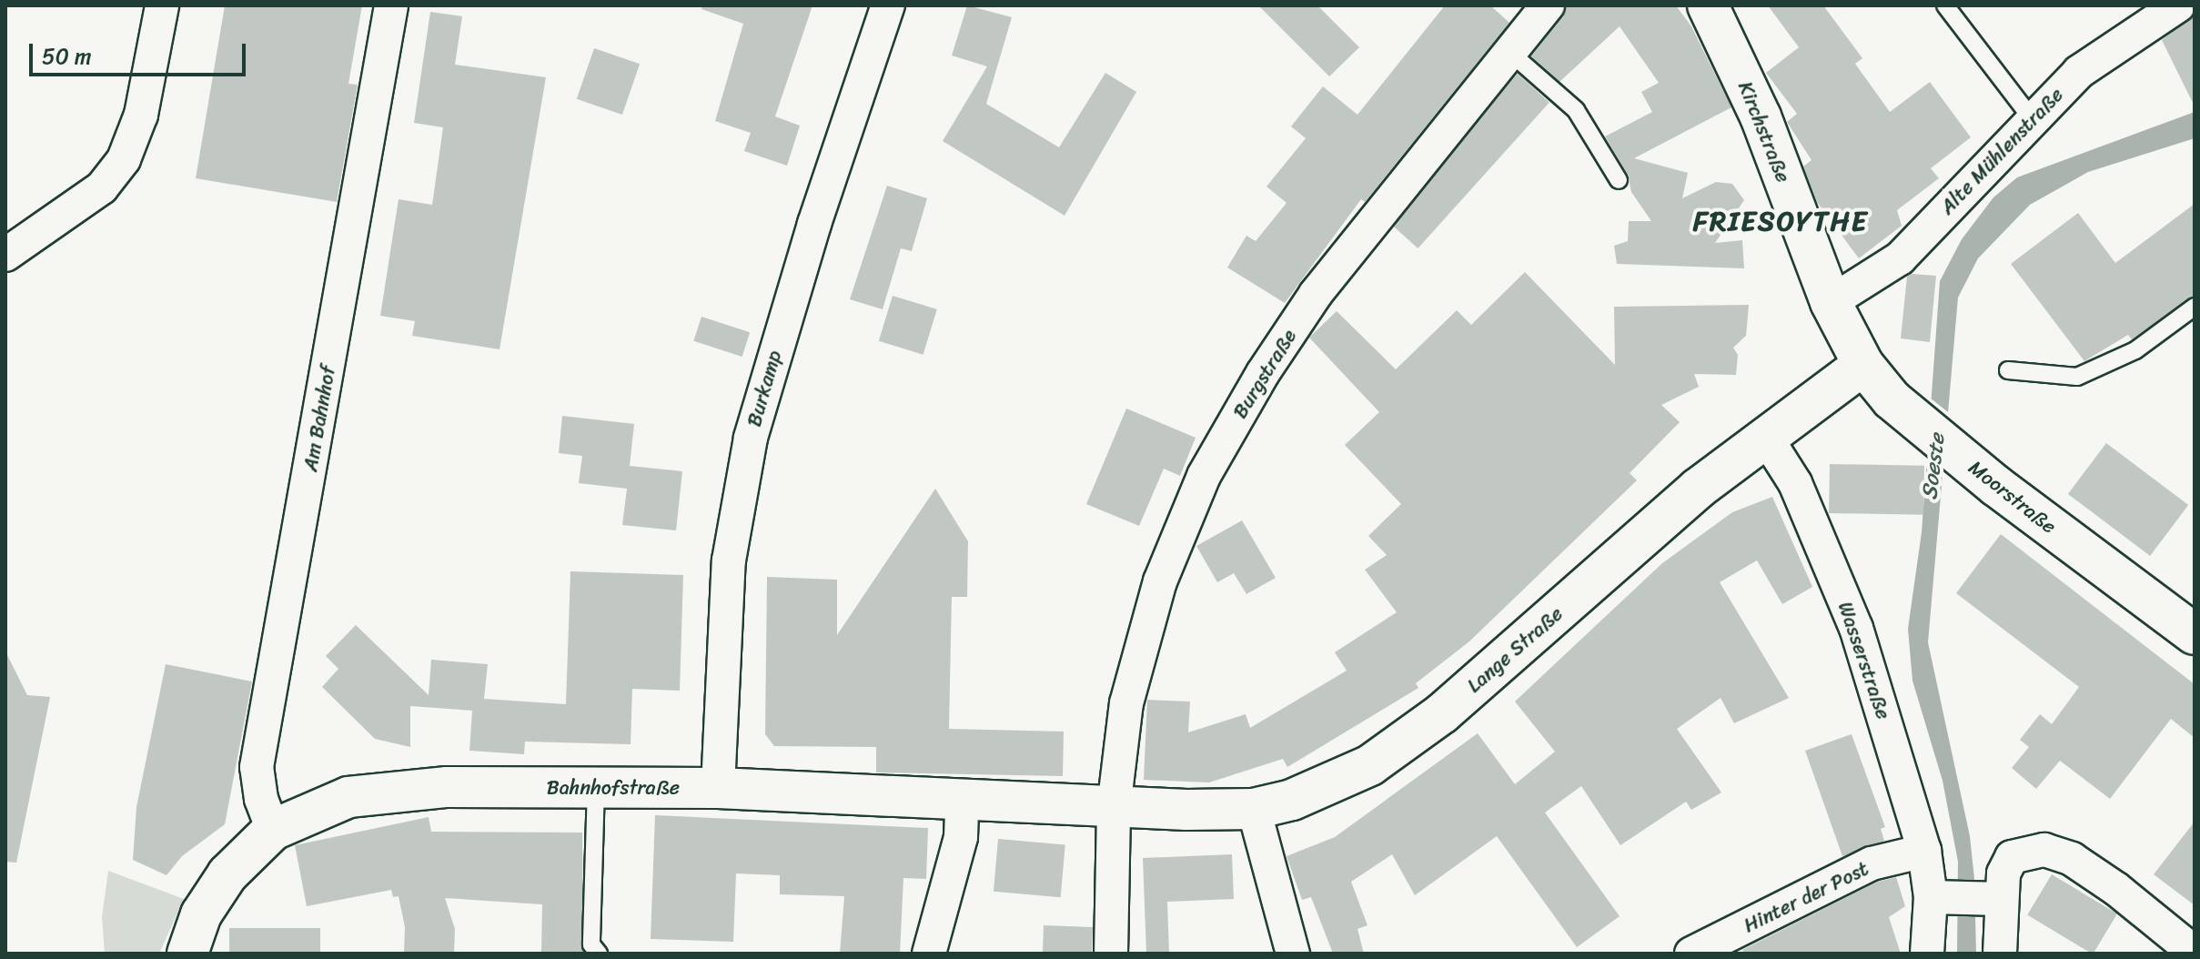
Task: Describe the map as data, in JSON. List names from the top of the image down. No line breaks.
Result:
{"streets":{"street":["Kirchstraße","Alte Mühlenstraße","Burgstraße","Burkamp","Am Bahnhof","Moorstraße","Lange Straße","Wasserstraße","Bahnhofstraße","Hinter der Post"]},"crossings":[["Kirchstraße","Alte Mühlenstraße"],["Kirchstraße","Moorstraße"],["Alte Mühlenstraße","Moorstraße"],["Burgstraße","Lange Straße"],["Burgstraße","Bahnhofstraße"],["Burkamp","Bahnhofstraße"],["Am Bahnhof","Bahnhofstraße"],["Moorstraße","Lange Straße"],["Lange Straße","Wasserstraße"],["Lange Straße","Bahnhofstraße"],["Wasserstraße","Hinter der Post"]],"districts":["FRIESOYTHE"],"water":["Soeste"],"scale_bar":"50 m"}
